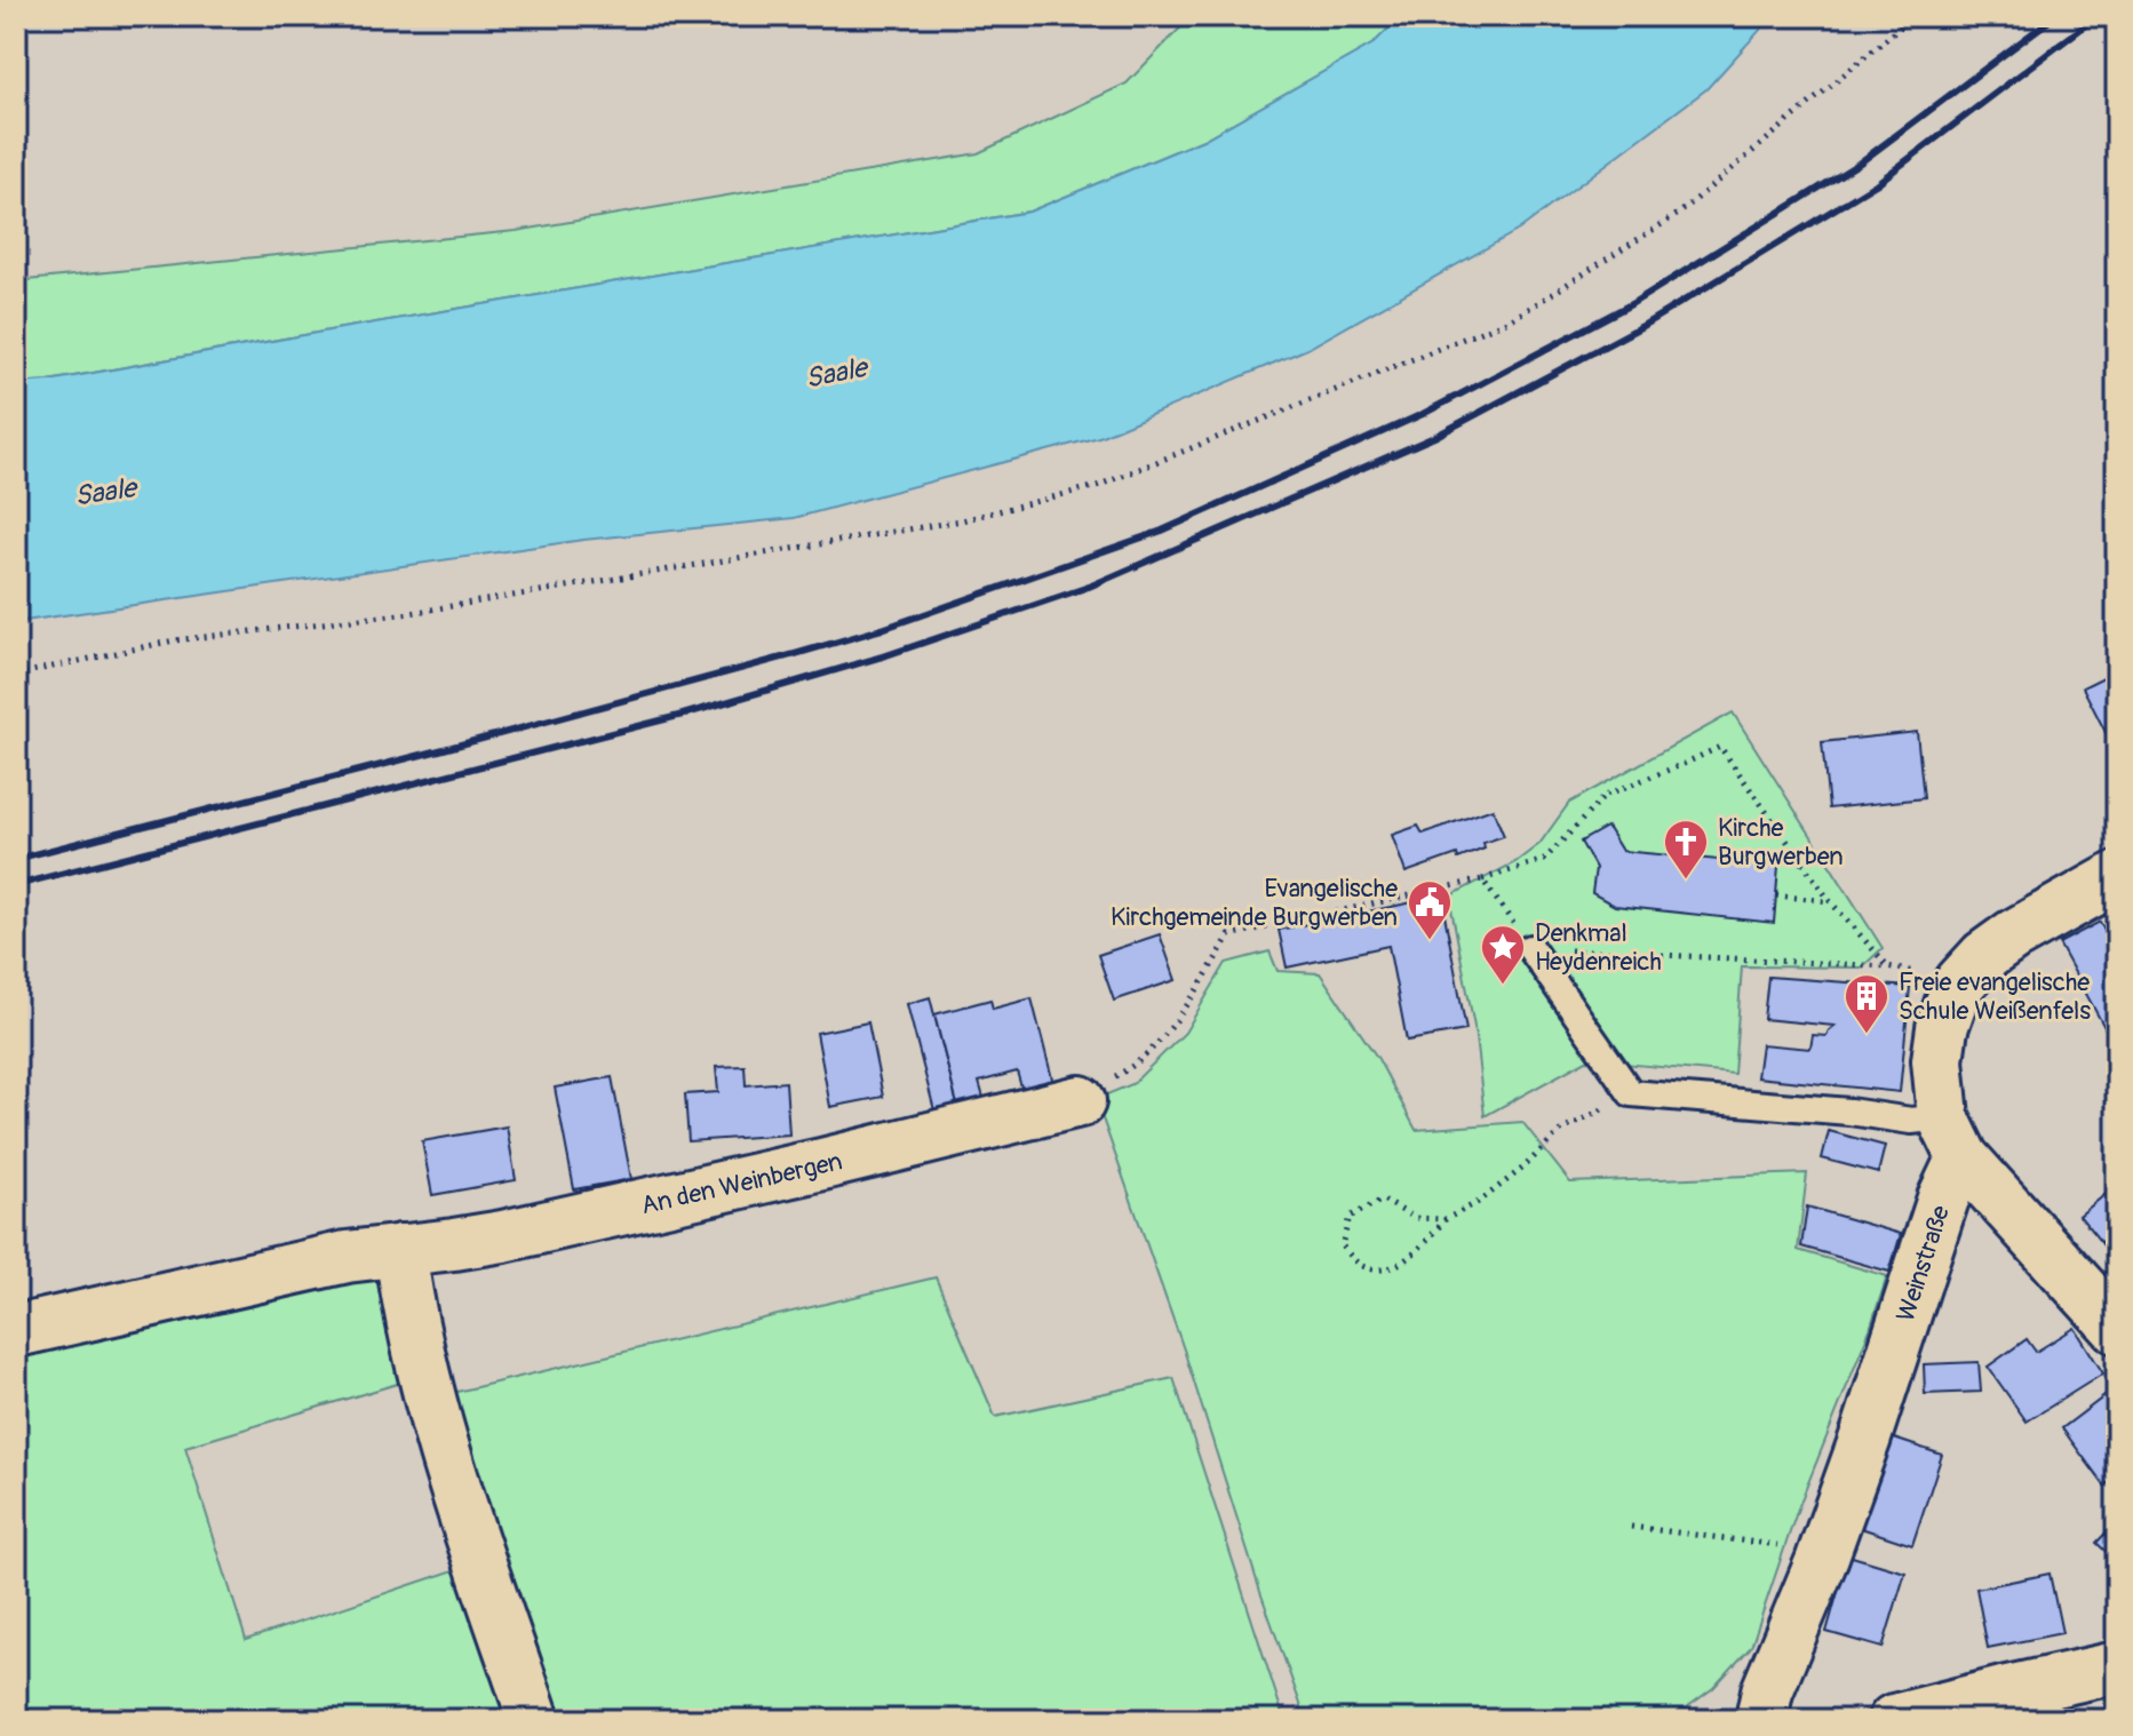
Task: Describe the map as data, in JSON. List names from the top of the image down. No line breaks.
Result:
{"streets":{"street":["An den Weinbergen","Weinstraße"]},"water":["Saale"],"places":{"church":["Kirche Burgwerben"],"public building":["Evangelische Kirchgemeinde Burgwerben"],"place":["Denkmal Heydenreich"],"building":["Freie evangelische Schule Weißenfels"]}}
